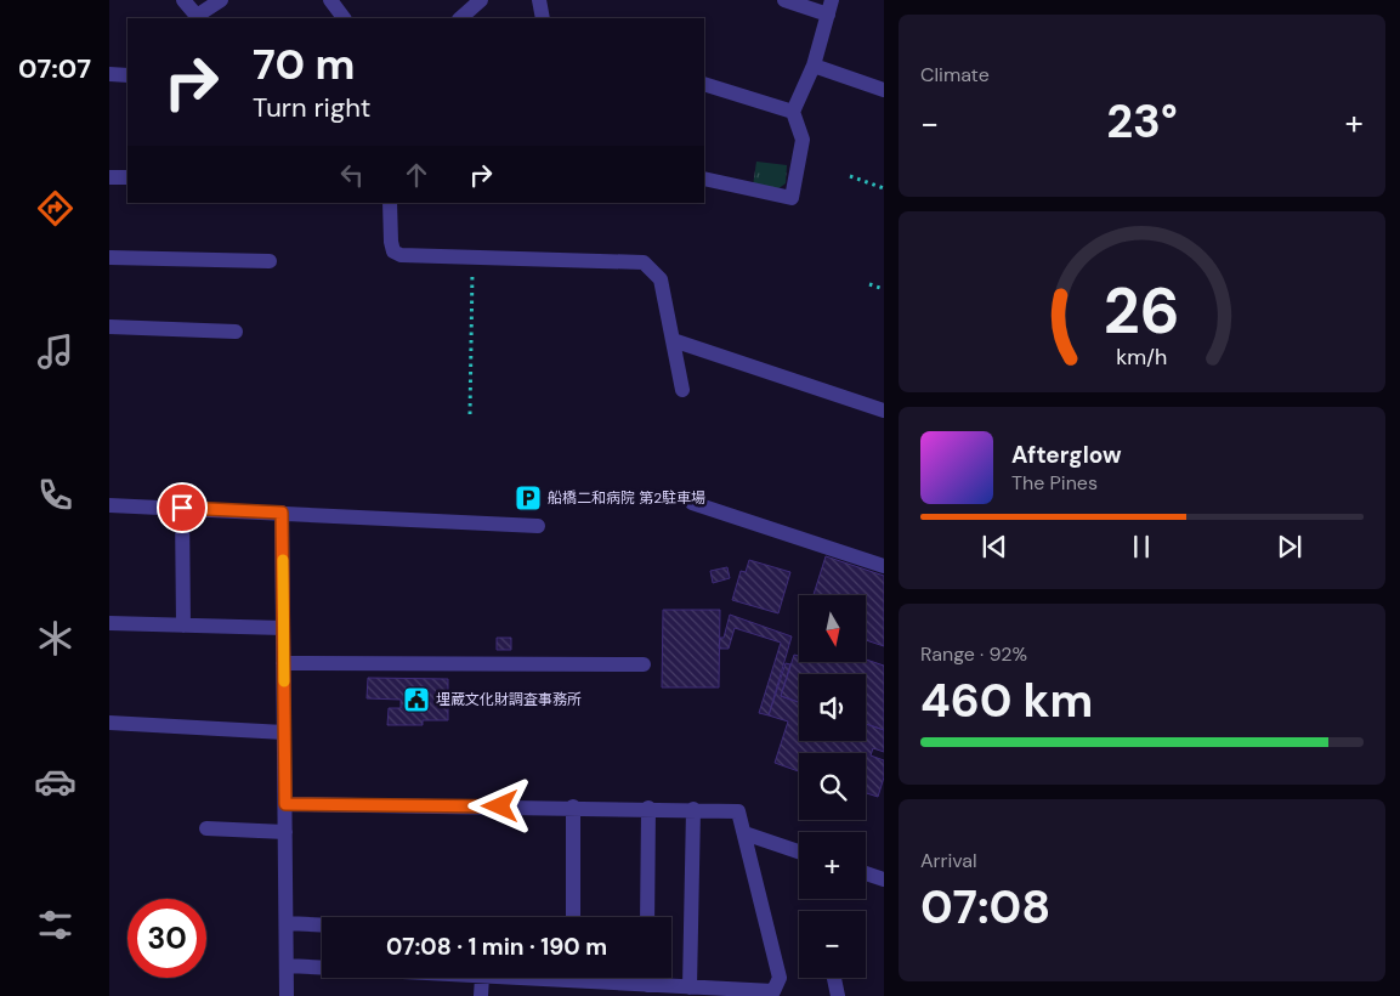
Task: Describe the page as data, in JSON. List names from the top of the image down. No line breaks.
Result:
{"places":{"parking":["船橋二和病院 第2駐車場"],"public building":["埋蔵文化財調査事務所"]},"north":"bottom","page":{"tabs":"07:07","tile":["Climate",["Range · 92%","460 km"],["Arrival","07:08"]],"turn":["70 m","Turn right"],"heat":["−","23°","+"],"song":["Afterglow","The Pines"],"map_buttons":["+","−"],"limit":"30","trip":"07:08 · 1 min · 190 m","gauge":["26","km/h"]}}
